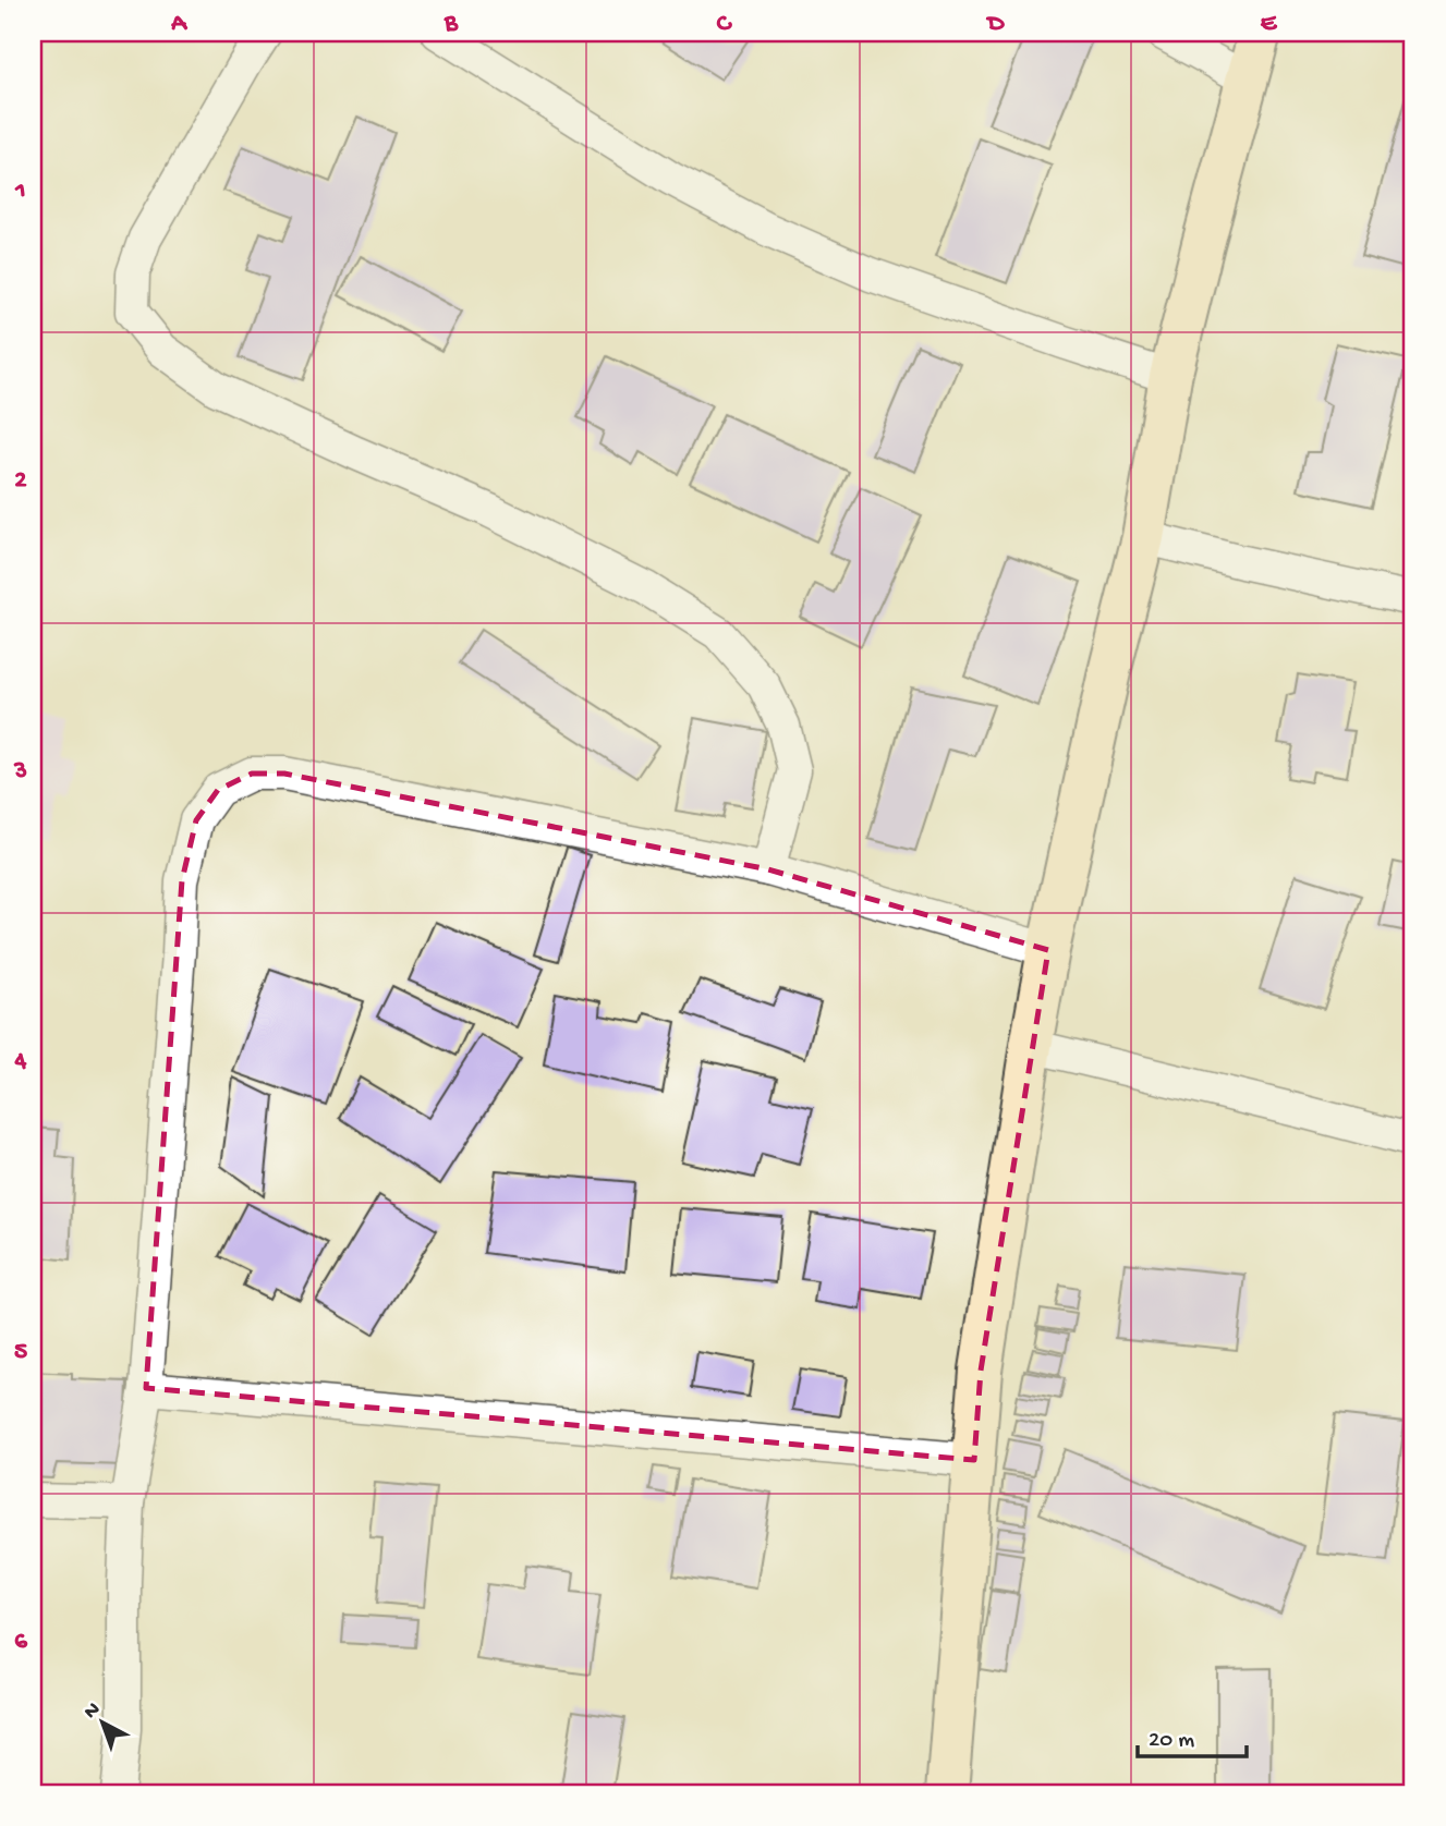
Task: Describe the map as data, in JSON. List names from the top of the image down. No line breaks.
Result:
{"scale_bar":"20 m","north":"top left","grid":{"columns":["A","B","C","D","E"],"rows":["1","2","3","4","5","6"]}}
